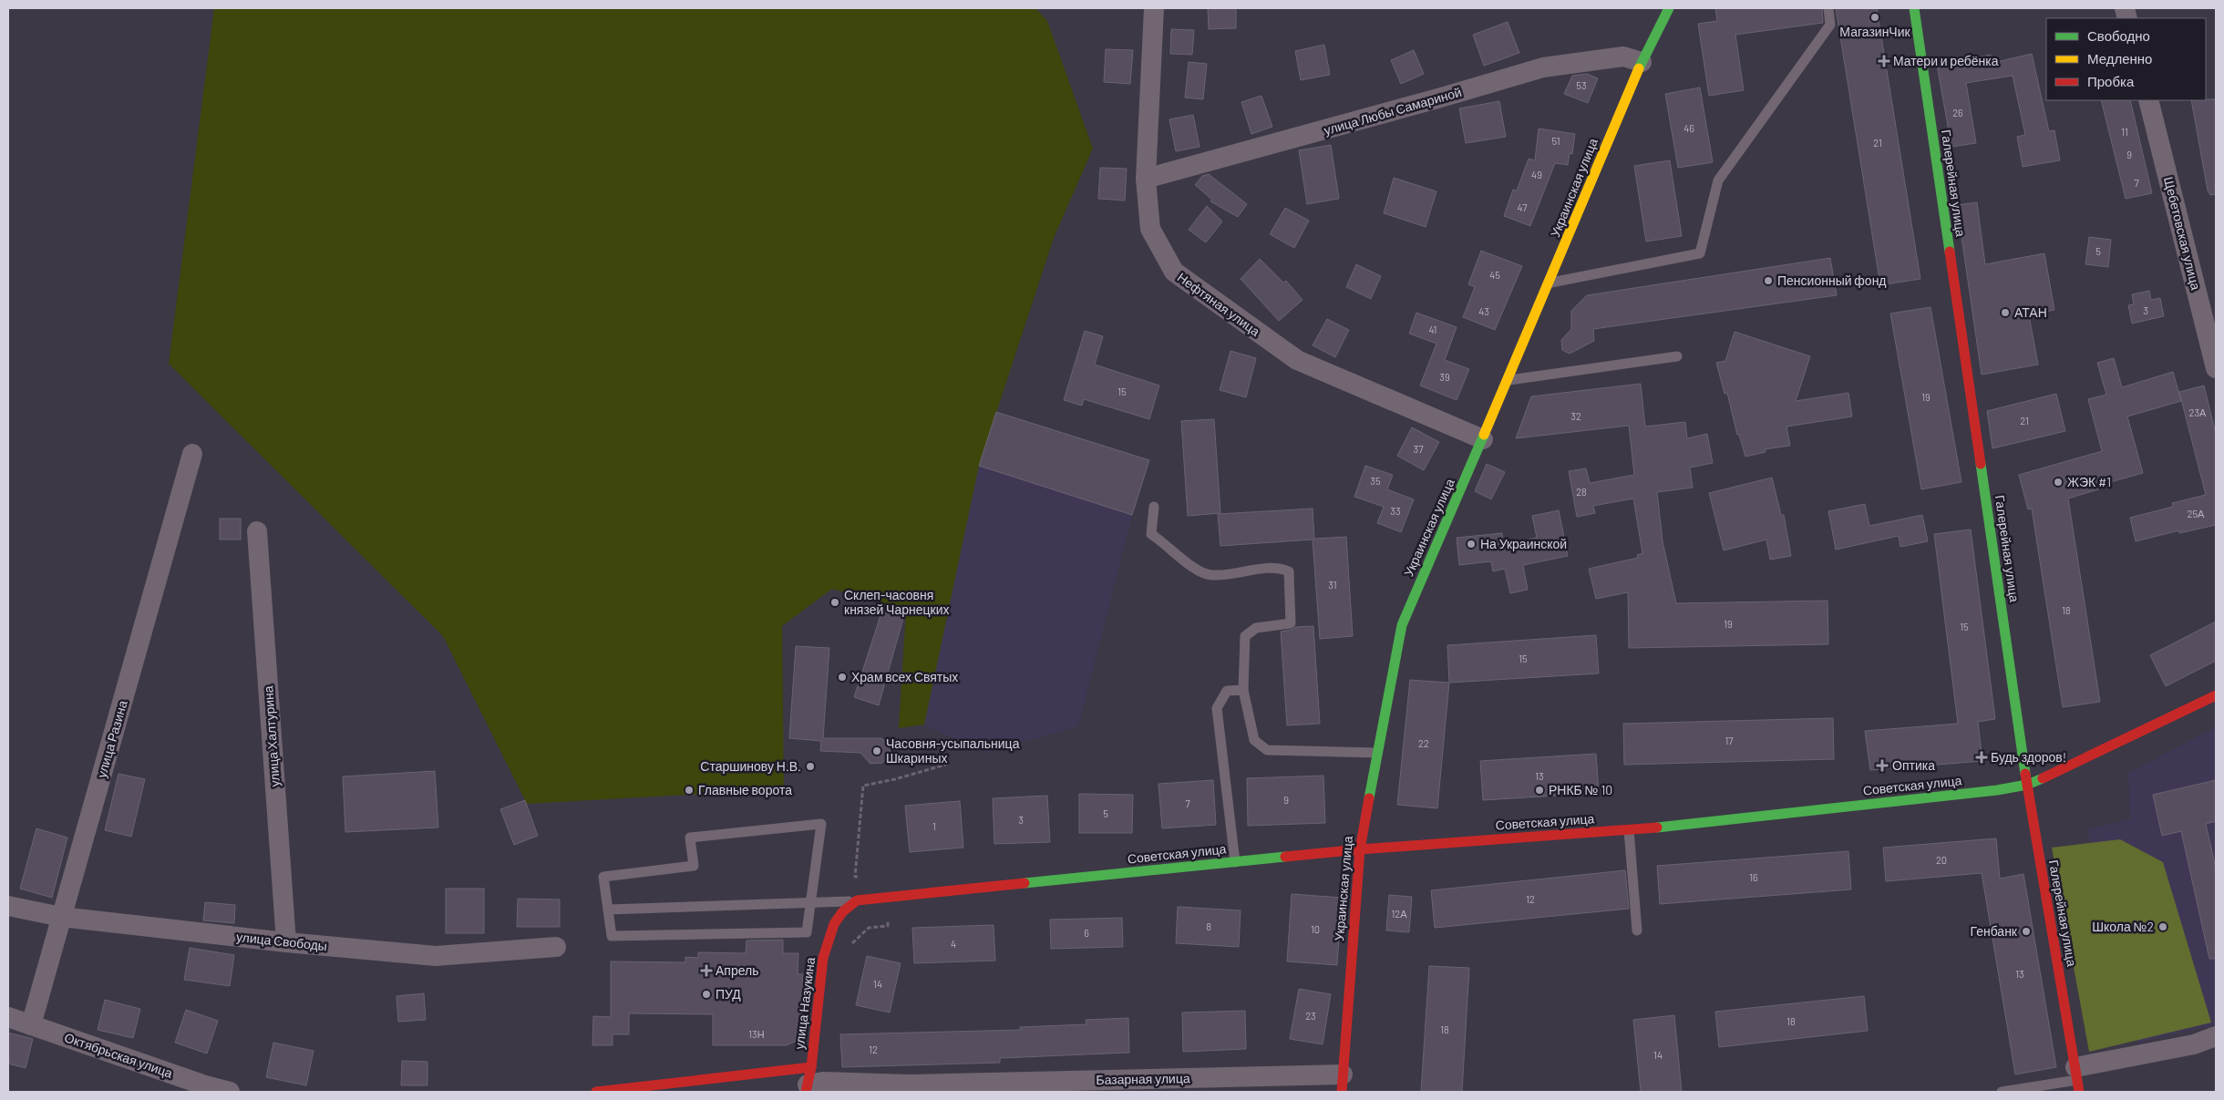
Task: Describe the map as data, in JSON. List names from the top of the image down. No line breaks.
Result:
{"streets":{"main road":["Галерейная улица","Украинская улица","Советская улица","улица Назукина"],"street":["улица Любы Самариной","Щебетовская улица","Нефтяная улица","улица Халтурина","улица Разина","улица Свободы","Октябрьская улица","Базарная улица"]},"crossings":[["улица Любы Самариной","Украинская улица"],["улица Любы Самариной","Нефтяная улица"],["Галерейная улица","Советская улица"],["Украинская улица","Нефтяная улица"],["Украинская улица","Советская улица"],["Украинская улица","Базарная улица"],["улица Халтурина","улица Свободы"],["улица Разина","улица Свободы"],["улица Разина","Октябрьская улица"],["Советская улица","улица Назукина"],["улица Назукина","Базарная улица"]],"places":{"other":["МагазинЧик","Пенсионный фонд","АТАН","ЖЭК #1","На Украинской","Склеп-часовня князей Чарнецких","Храм всех Святых","Часовня-усыпальница Шкариных","Старшинову Н.В.","Главные ворота","РНКБ № 10","Школа №2","Генбанк","ПУД"],"health":["Матери и ребёнка","Будь здоров!","Оптика","Апрель"]},"house_numbers":["53","26","46","11","51","21","9","49","7","47","5","45","3","43","41","39","15","19","23А","32","21","37","35","28","33","25А","31","18","19","15","15","17","22","13","9","7","5","3","1","20","16","12","12А","8","10","6","4","13","14","23","18","18","13Н","12","14"],"legend":["Свободно","Медленно","Пробка"]}
